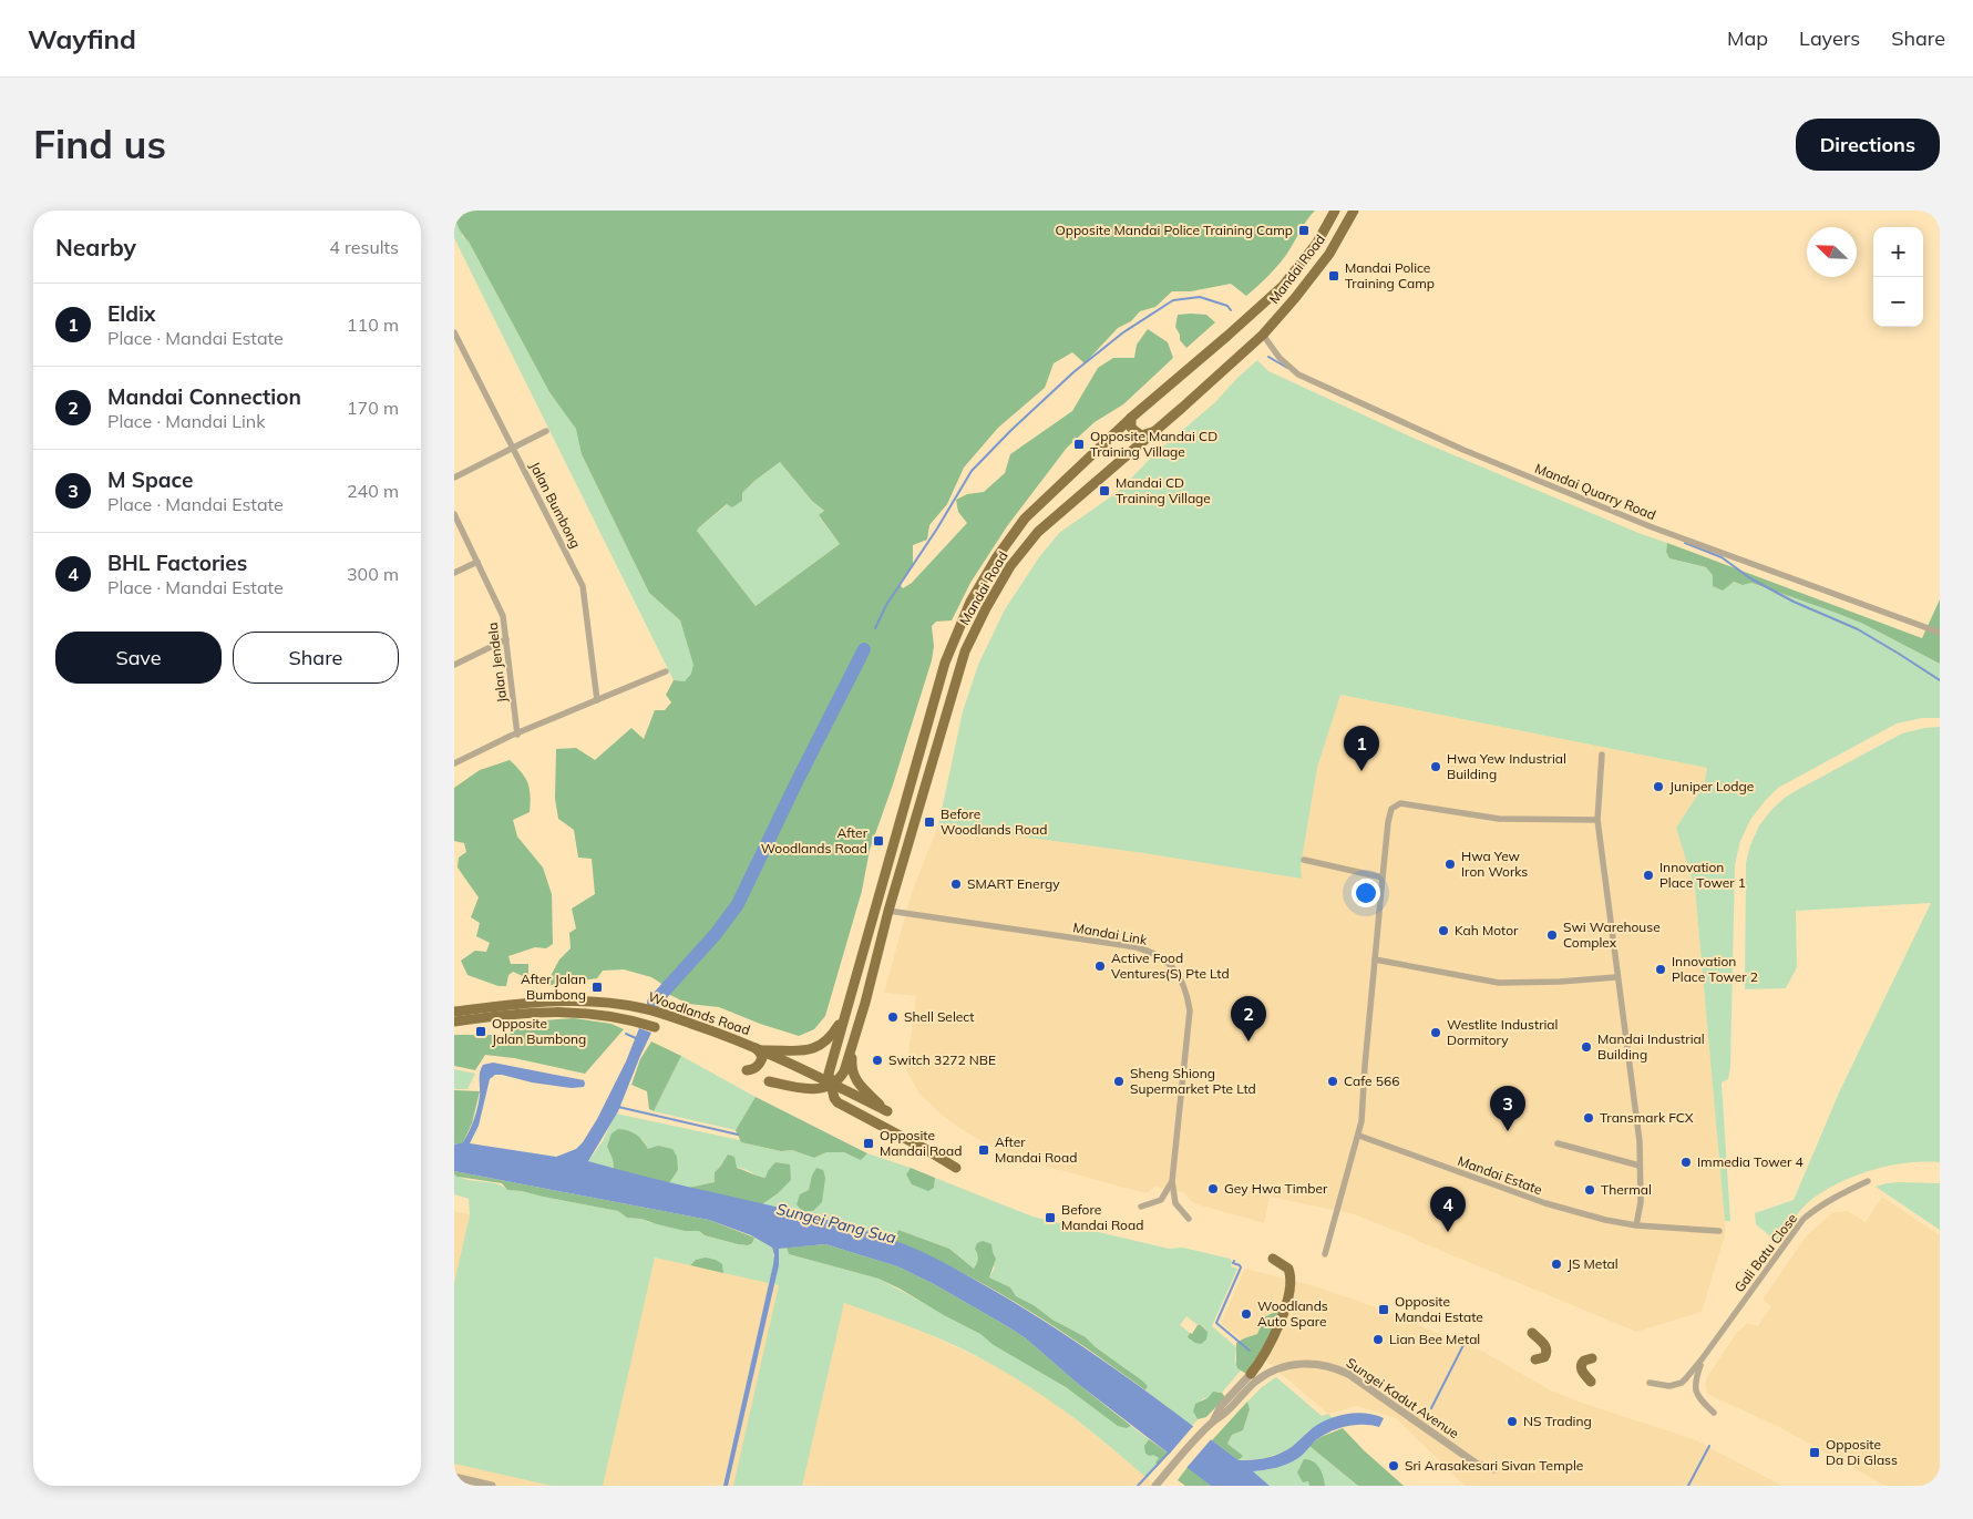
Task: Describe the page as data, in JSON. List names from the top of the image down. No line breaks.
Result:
{"streets":{"main road":["Mandai Road","Woodlands Road"],"street":["Mandai Quarry Road","Jalan Bumbong","Jalan Jendela","Mandai Link","Mandai Estate","Gali Batu Close","Sungei Kadut Avenue"]},"crossings":[["Mandai Road","Mandai Quarry Road"],["Mandai Road","Mandai Link"],["Mandai Road","Woodlands Road"]],"water":["Sungei Pang Sua"],"places":{"transit":["Opposite Mandai Police Training Camp","Mandai Police Training Camp","Opposite Mandai CD Training Village","Mandai CD Training Village","Before Woodlands Road","After Woodlands Road","After Jalan Bumbong","Opposite Jalan Bumbong","Opposite Mandai Road","After Mandai Road","Before Mandai Road","Opposite Mandai Estate","Opposite Da Di Glass"],"other":["Hwa Yew Industrial Building","Juniper Lodge","Hwa Yew Iron Works","Innovation Place Tower 1","SMART Energy","Kah Motor","Swi Warehouse Complex","Active Food Ventures(S) Pte Ltd","Innovation Place Tower 2","Shell Select","Westlite Industrial Dormitory","Mandai Industrial Building","Switch 3272 NBE","Sheng Shiong Supermarket Pte Ltd","Cafe 566","Transmark FCX","Immedia Tower 4","Gey Hwa Timber","Thermal","JS Metal","Woodlands Auto Spare","Lian Bee Metal","NS Trading","Sri Arasakesari Sivan Temple"]},"north":"top left","page":{"header":"Wayfind","nav":["Map","Layers","Share"],"buttons":["Directions",["Save","Share"]],"title":"Find us","heading":["Nearby","4 results"],"map_buttons":["+","−"],"list":[{"mark":"1","name":"Eldix","note":"Place · Mandai Estate","value":"110 m"},{"mark":"2","name":"Mandai Connection","note":"Place · Mandai Link","value":"170 m"},{"mark":"3","name":"M Space","note":"Place · Mandai Estate","value":"240 m"},{"mark":"4","name":"BHL Factories","note":"Place · Mandai Estate","value":"300 m"}],"pins":["1","2","3","4"]}}
